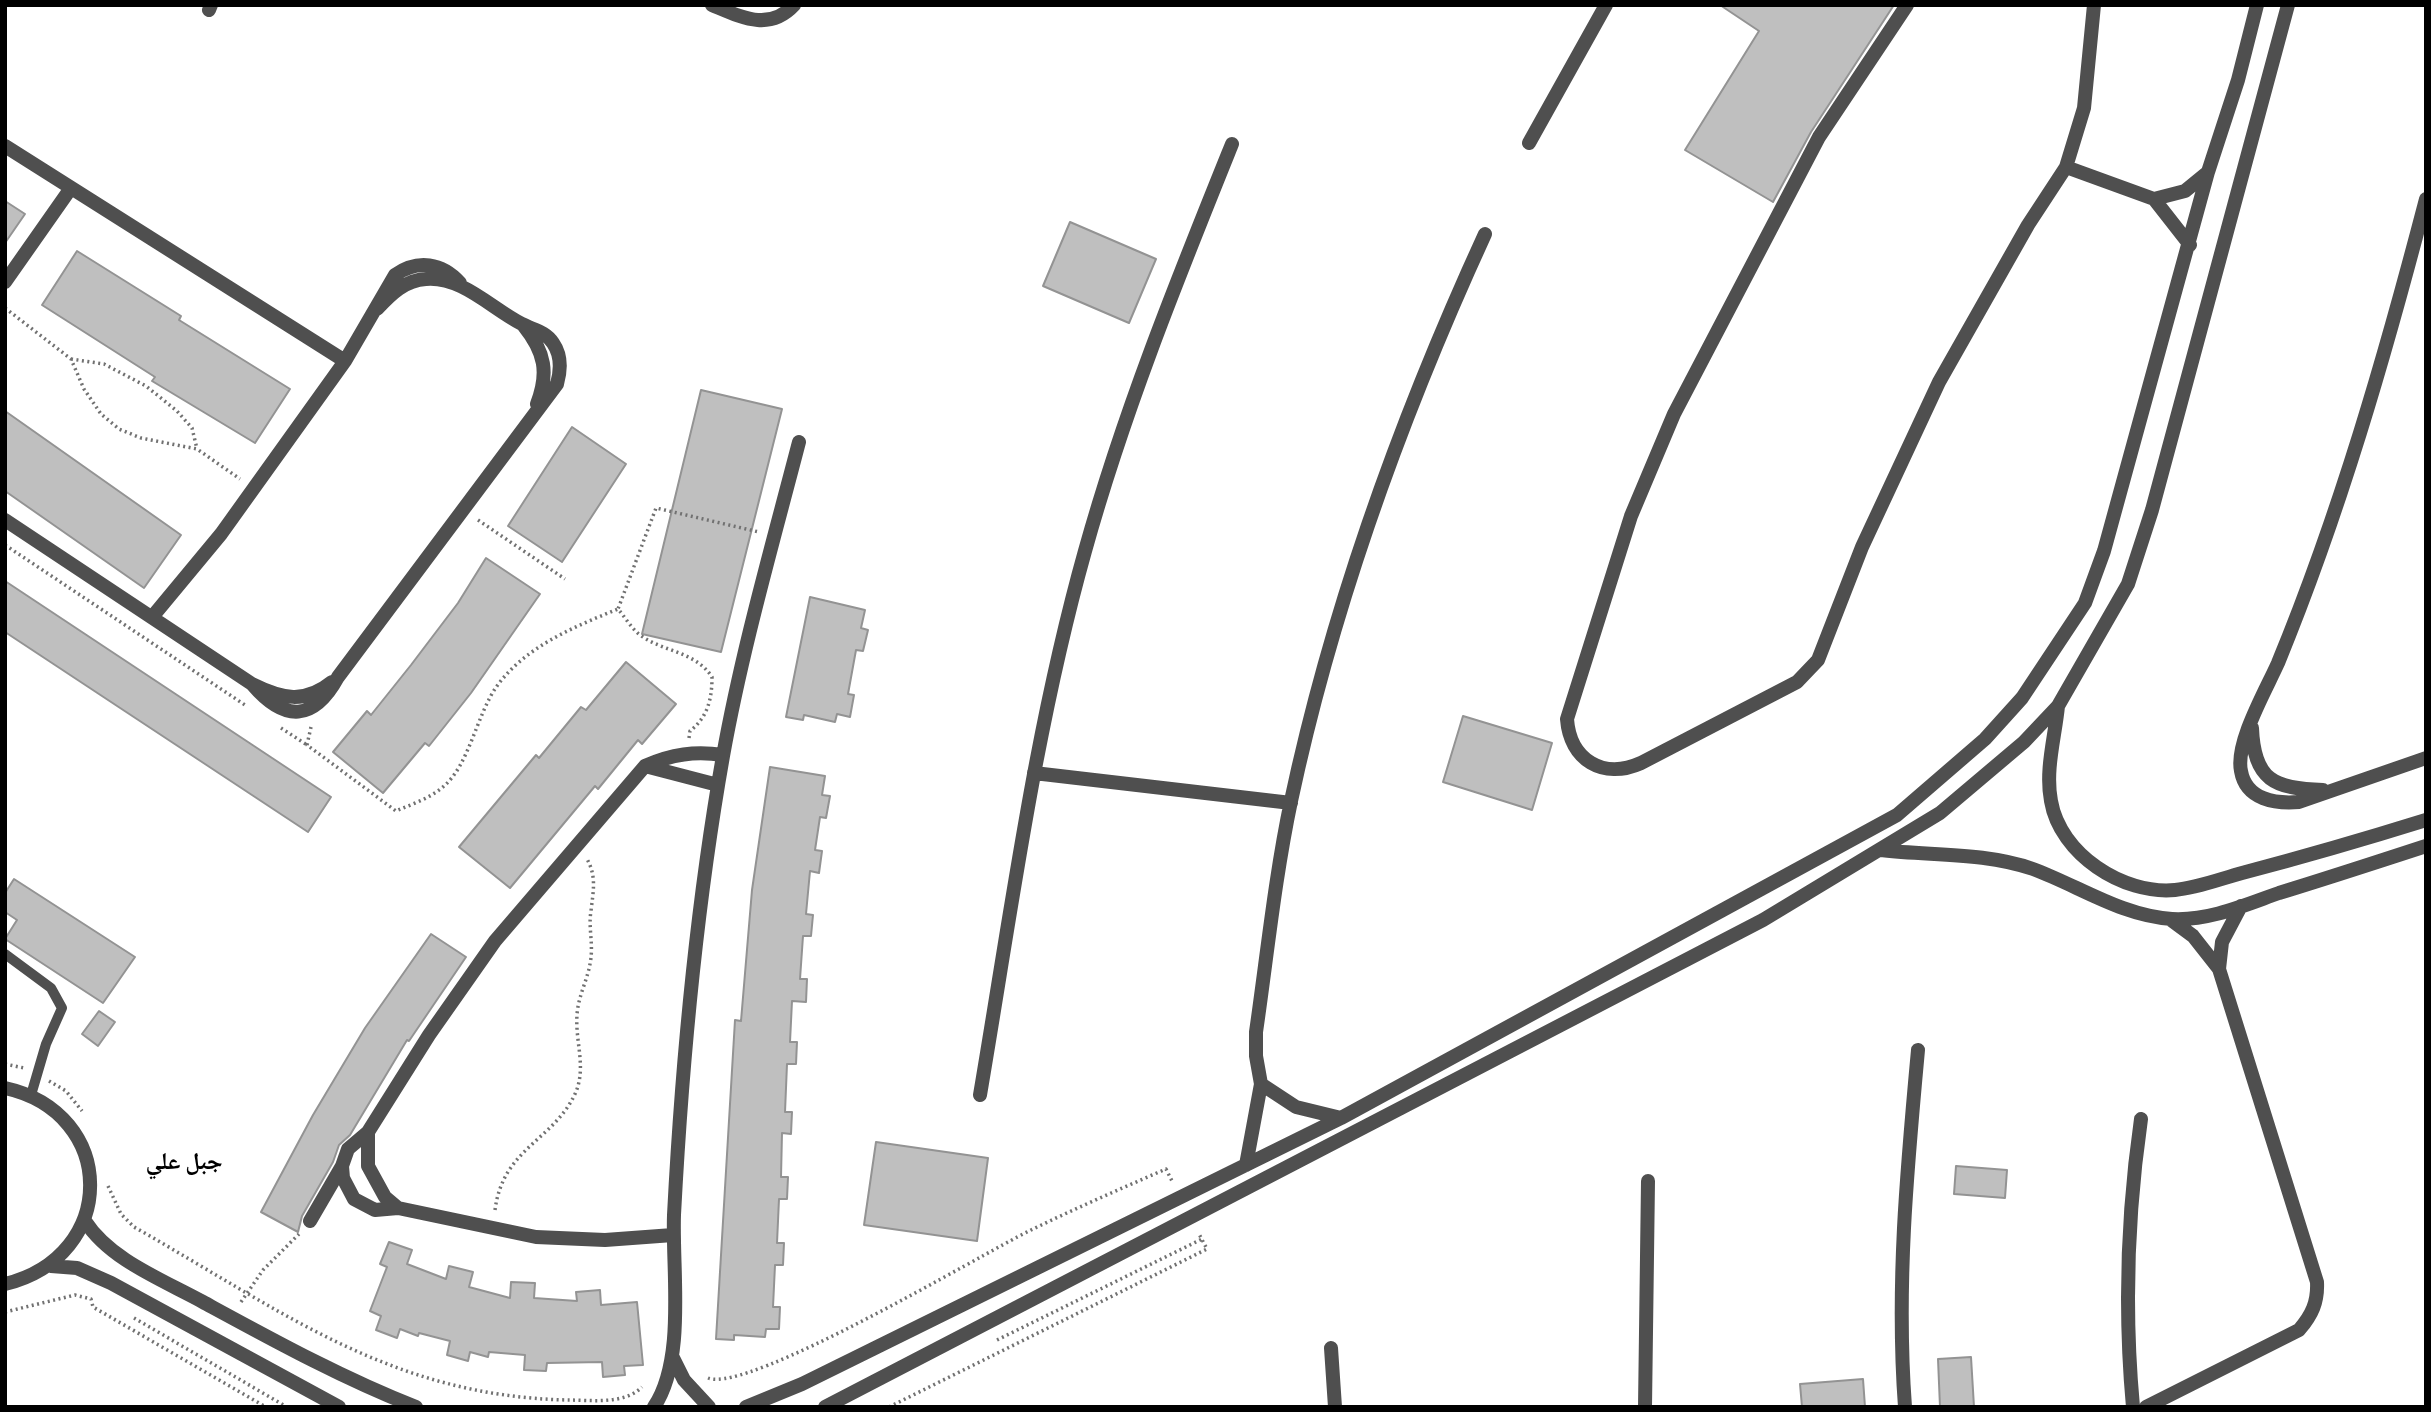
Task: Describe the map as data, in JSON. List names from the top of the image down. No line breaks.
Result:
{"districts":["جبل علي"]}
